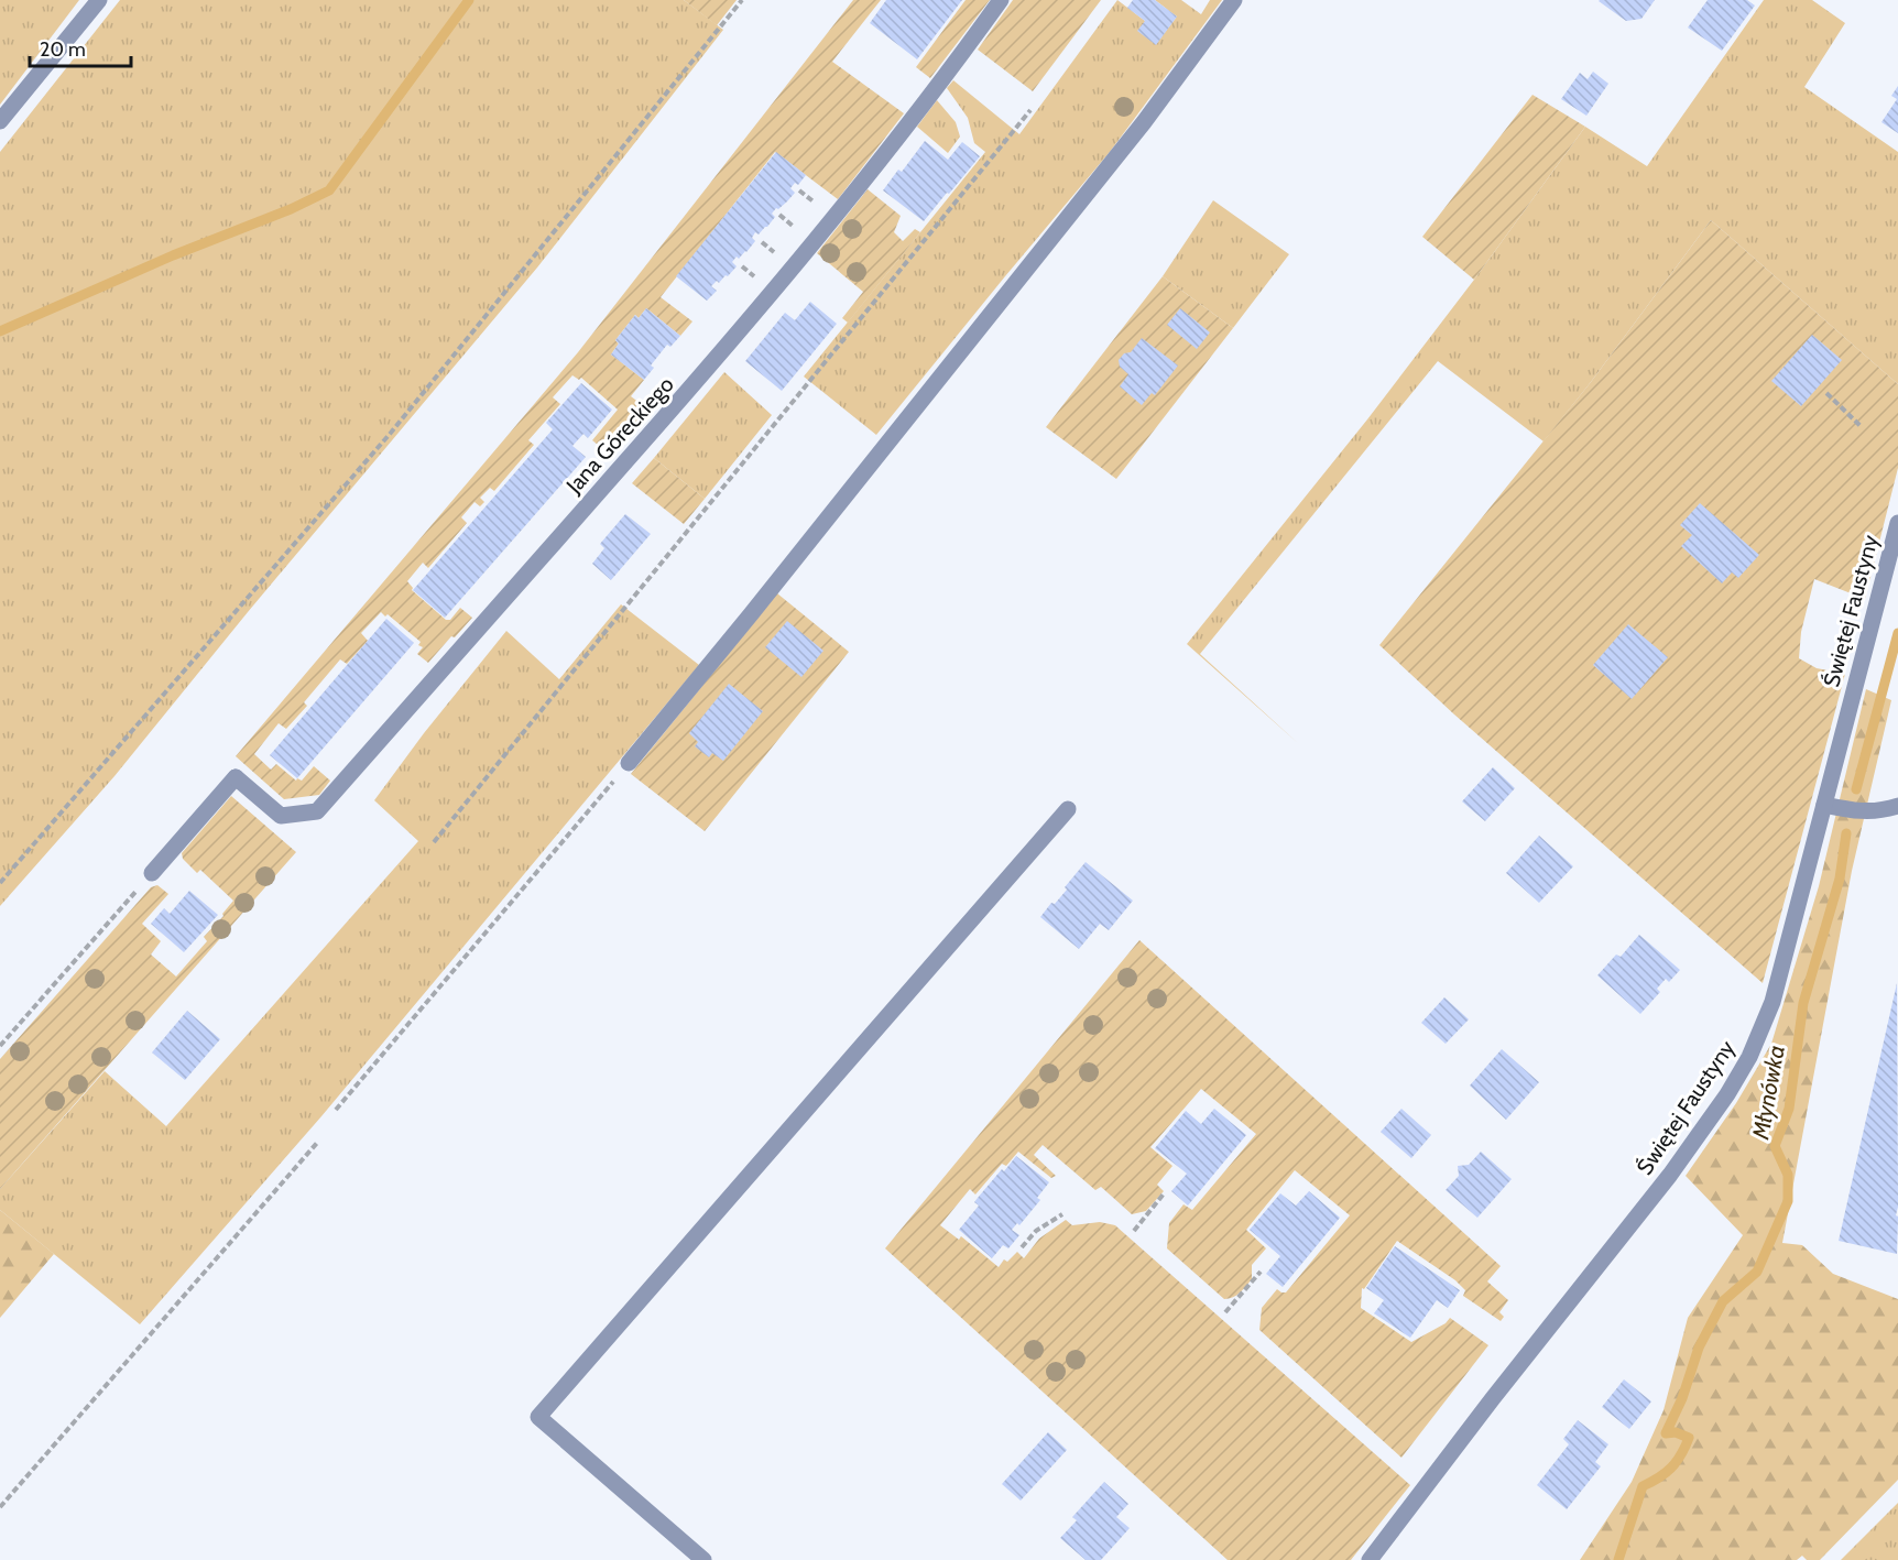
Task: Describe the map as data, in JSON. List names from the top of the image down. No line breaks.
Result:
{"streets":{"street":["Jana Góreckiego","Świętej Faustyny"]},"water":["Młynówka"],"scale_bar":"20 m"}
